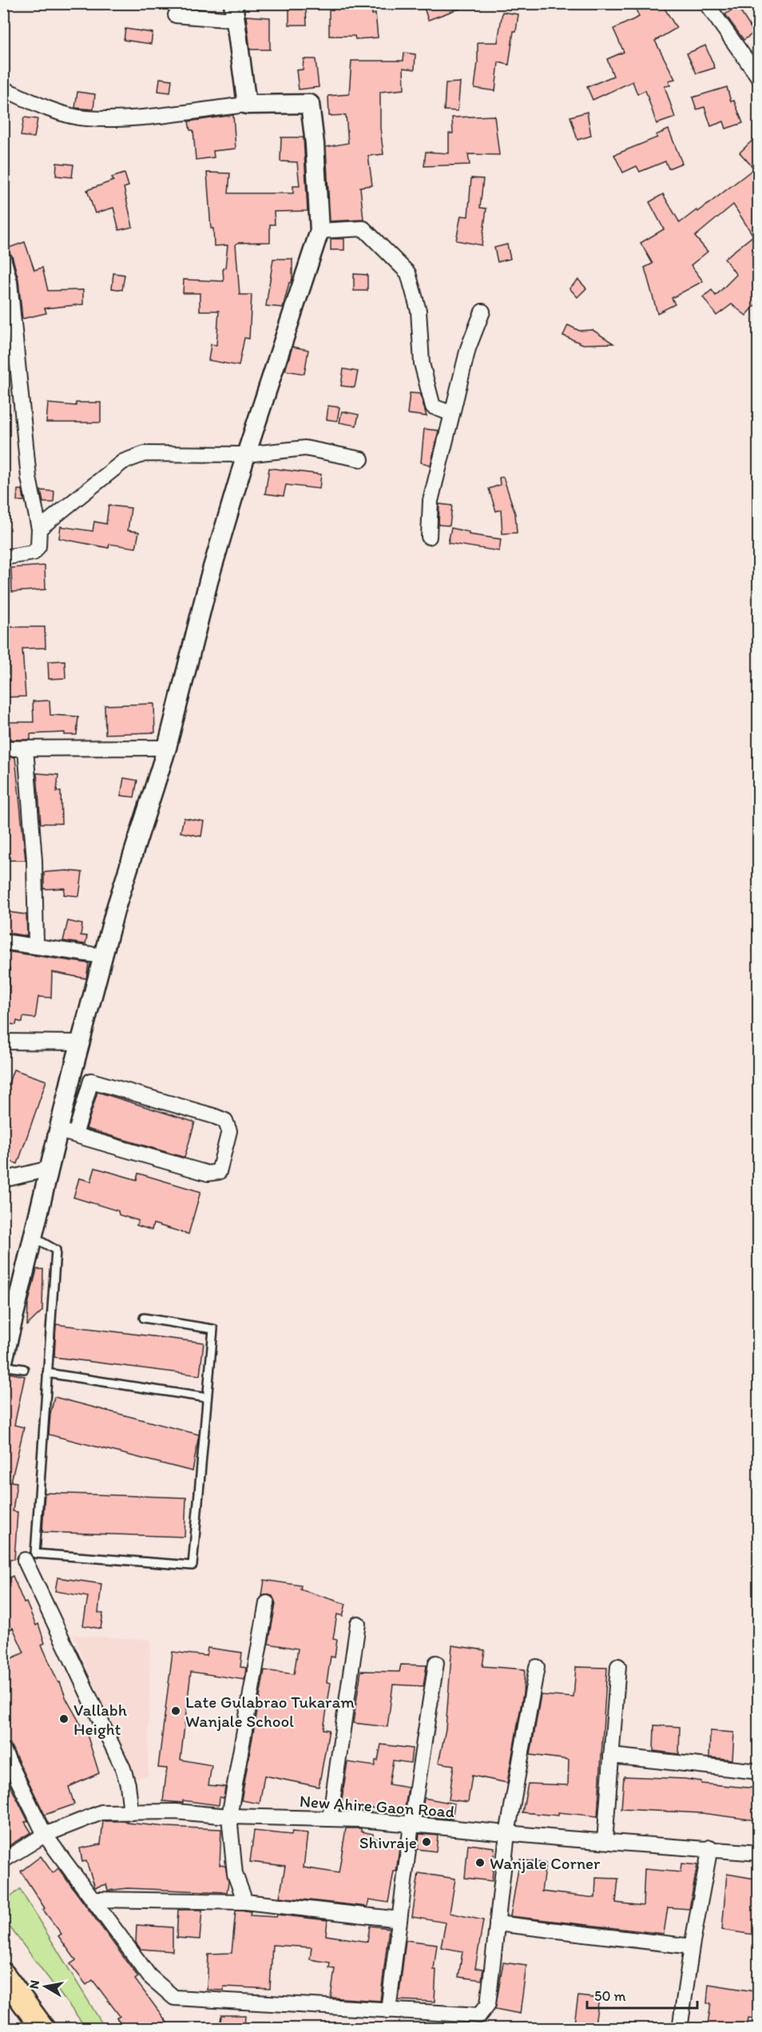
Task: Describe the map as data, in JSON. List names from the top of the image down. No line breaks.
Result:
{"streets":{"street":["New Ahire Gaon Road"]},"places":["Late Gulabrao Tukaram Wanjale School","Vallabh Height","Shivraje","Wanjale Corner"],"scale_bar":"50 m","north":"left"}
